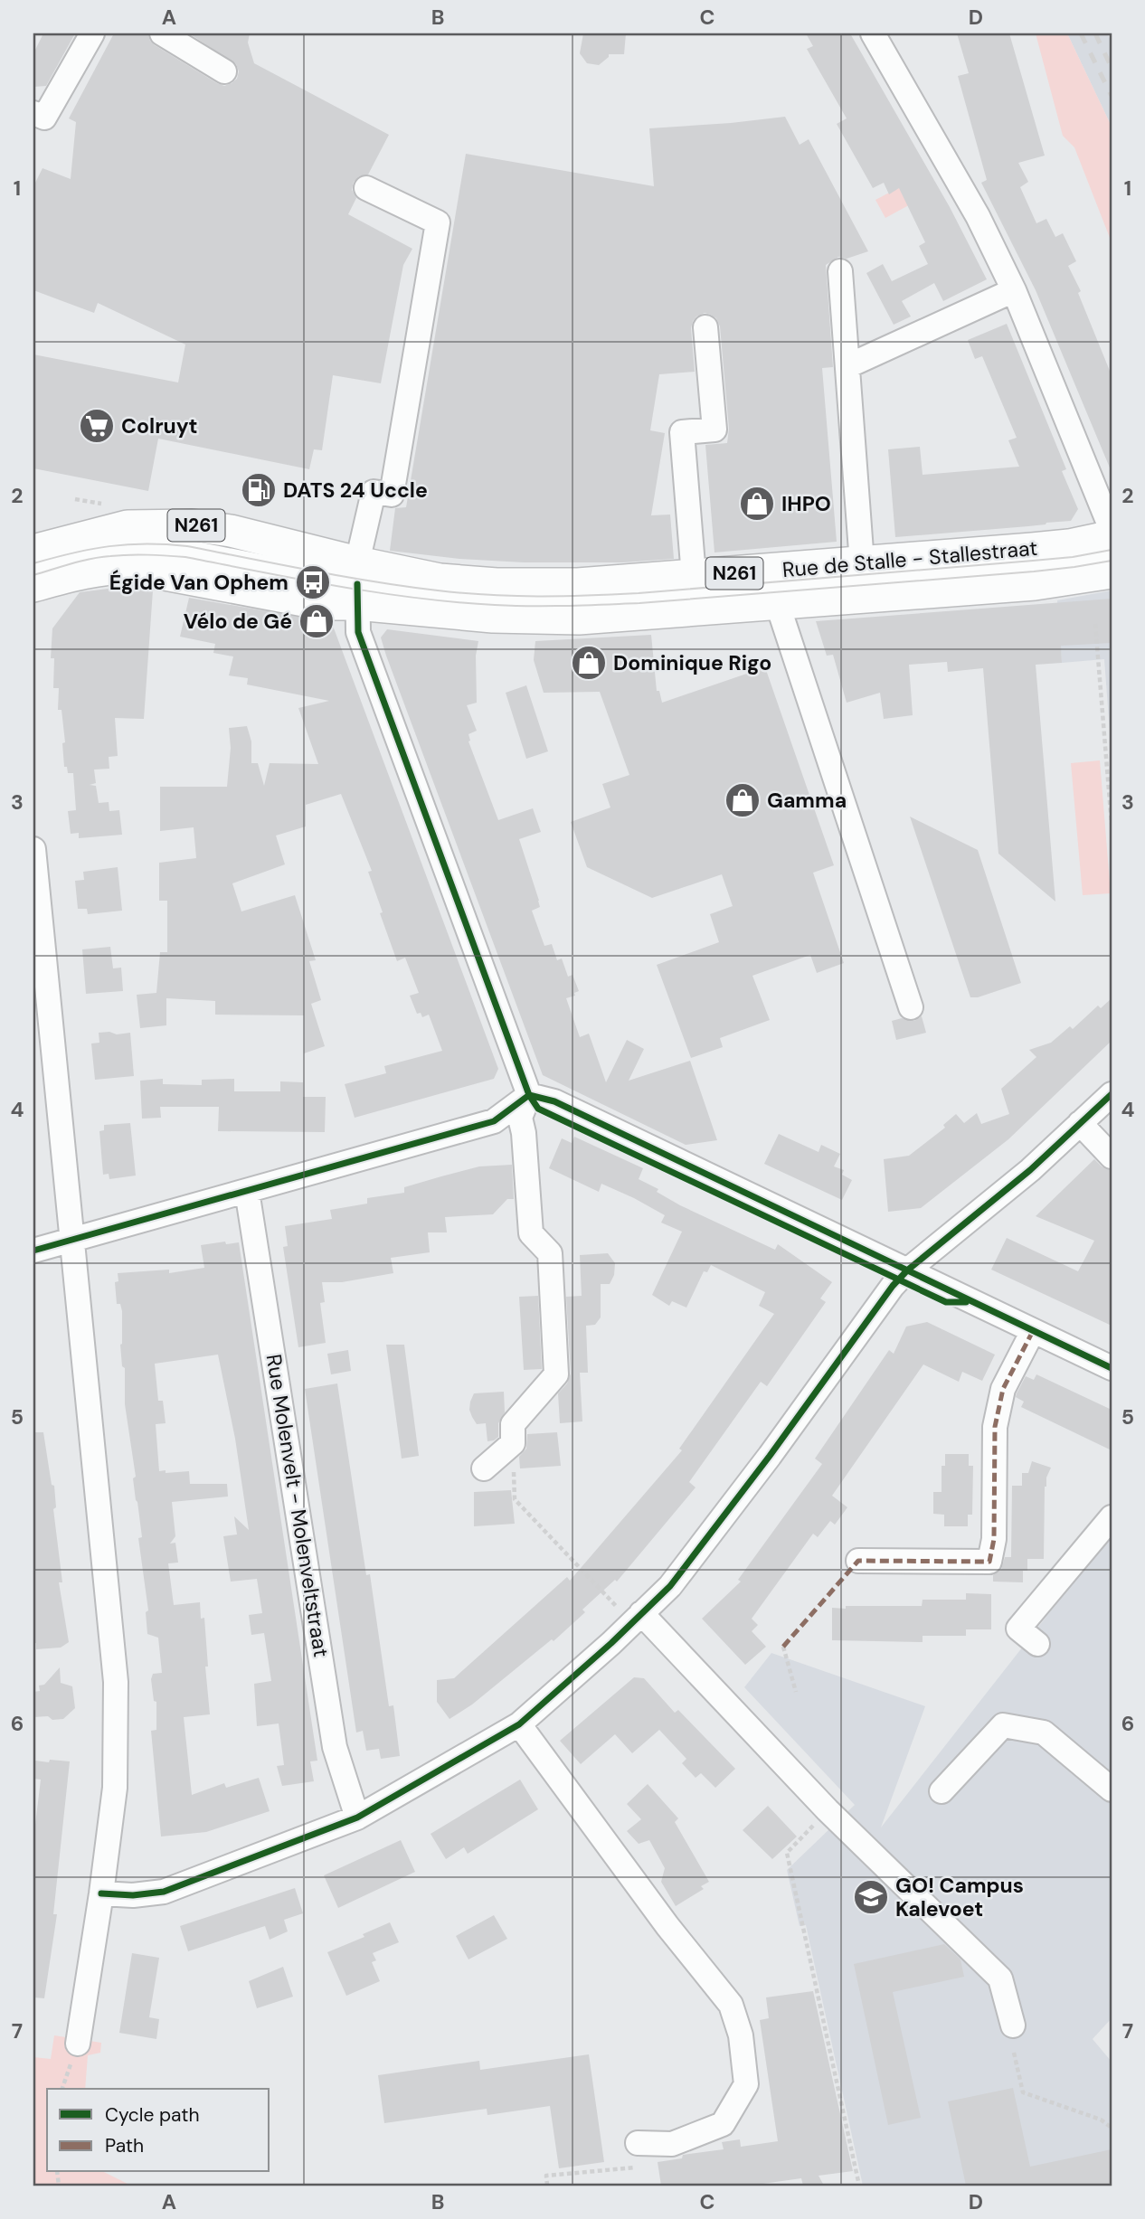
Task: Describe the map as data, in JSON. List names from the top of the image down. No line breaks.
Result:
{"streets":{"main road":["N261","Rue de Stalle - Stallestraat"],"street":["Rue Molenvelt - Molenveltstraat"]},"places":{"supermarket":["Colruyt"],"fuel station":["DATS 24 Uccle"],"shop":["IHPO","Vélo de Gé","Dominique Rigo","Gamma"],"bus stop":["Égide Van Ophem"],"school or university":["GO! Campus Kalevoet"]},"legend":["Cycle path","Path"],"grid":{"columns":["A","B","C","D"],"rows":["1","2","3","4","5","6","7"]}}
